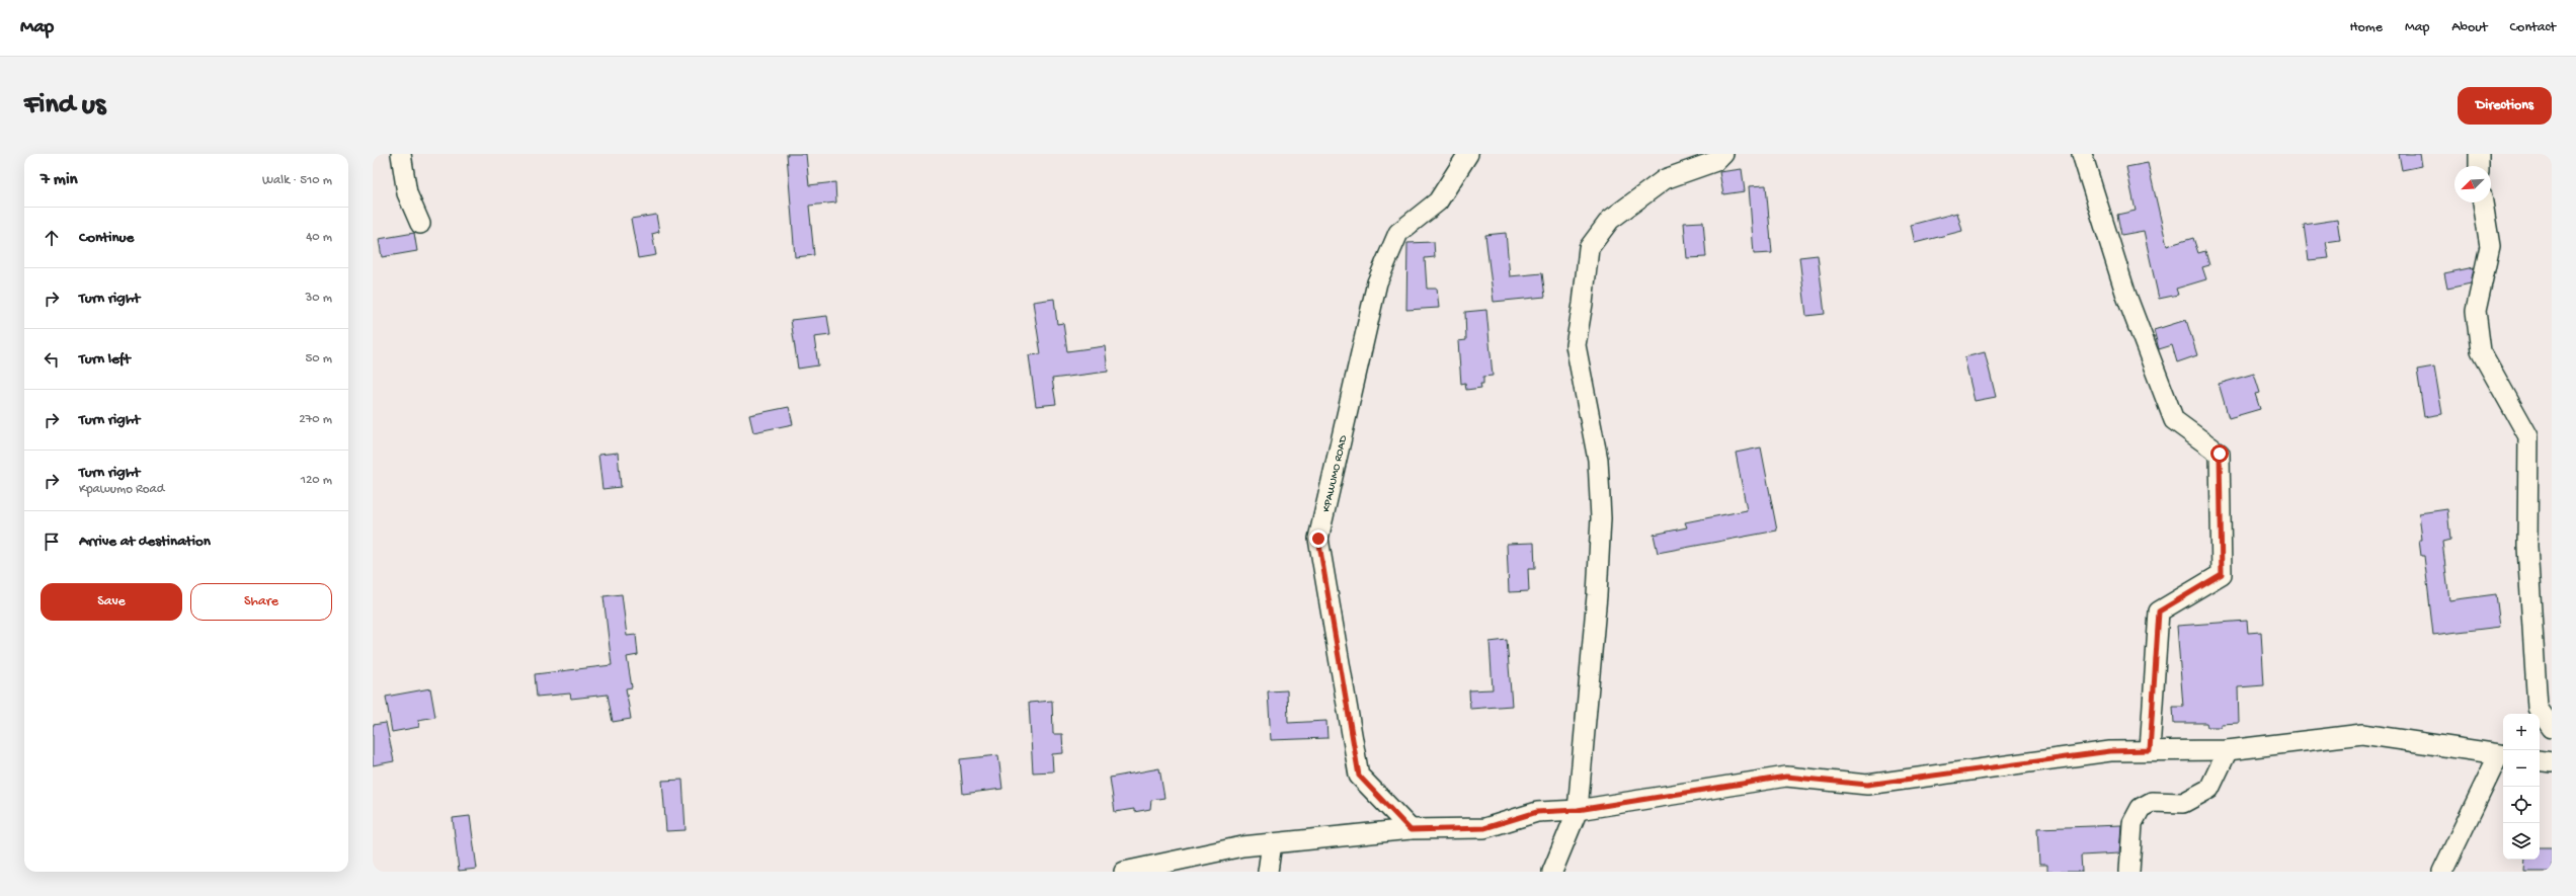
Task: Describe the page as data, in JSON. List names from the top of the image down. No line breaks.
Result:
{"streets":{"street":["KPAWUMO ROAD"]},"north":"bottom left","page":{"header":"Map","nav":["Home","Map","About","Contact"],"buttons":["Directions",["Save","Share"]],"title":"Find us","heading":["7 min","Walk · 510 m"],"list":[["Continue","40 m"],["Turn right","30 m"],["Turn left","50 m"],["Turn right","270 m"],["Turn right","Kpawumo Road","120 m"],"Arrive at destination"],"map_buttons":["+","−"]}}
